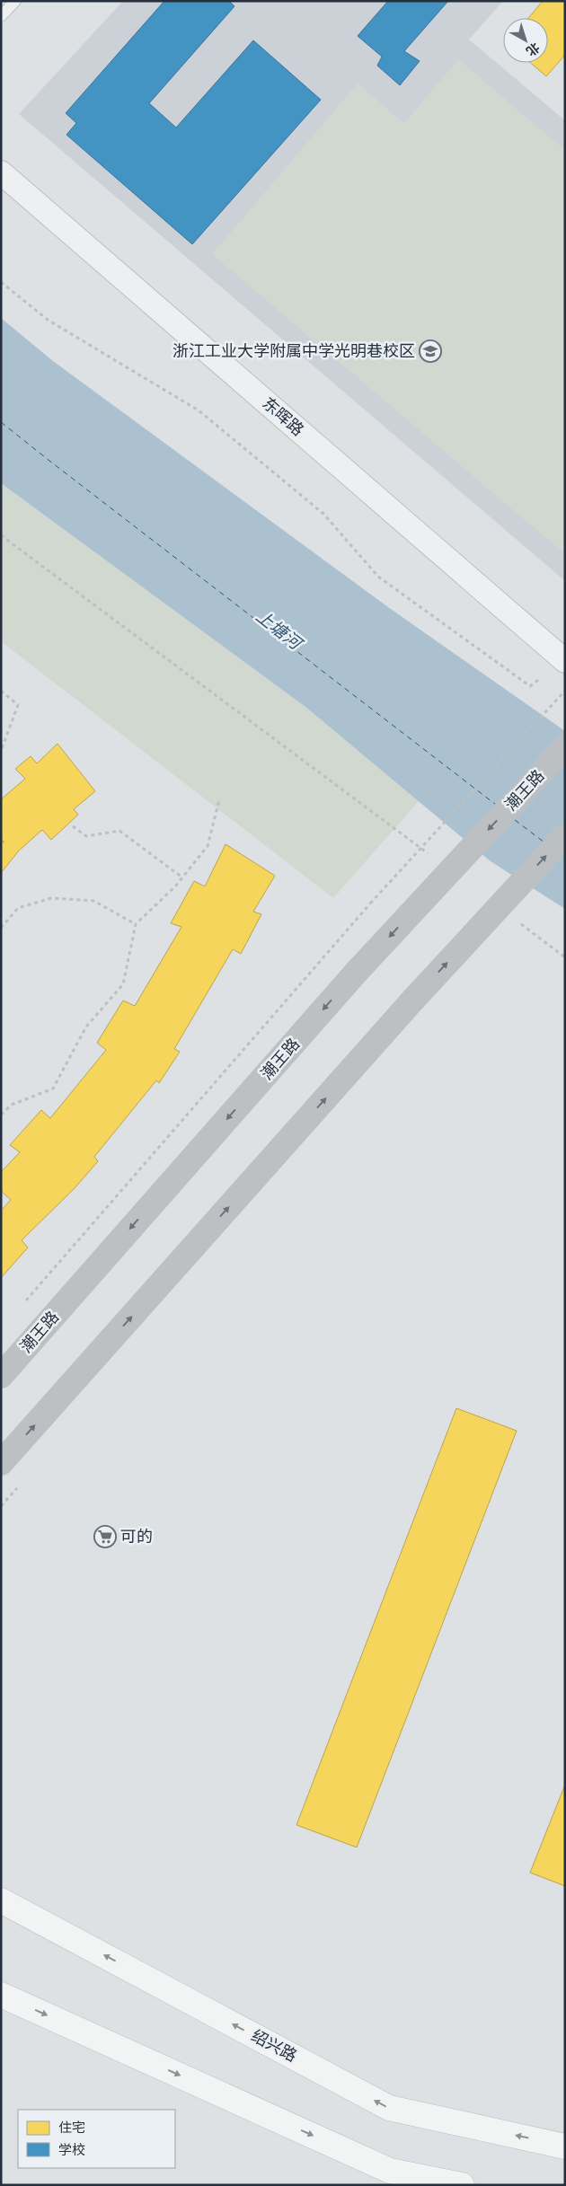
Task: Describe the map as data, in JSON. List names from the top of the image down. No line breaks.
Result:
{"streets":{"main road":["潮王路","绍兴路"],"street":["东晖路"]},"water":["上塘河"],"places":{"school or university":["浙江工业大学附属中学光明巷校区"],"supermarket":["可的"]},"legend":["住宅","学校"],"north":"bottom right"}
